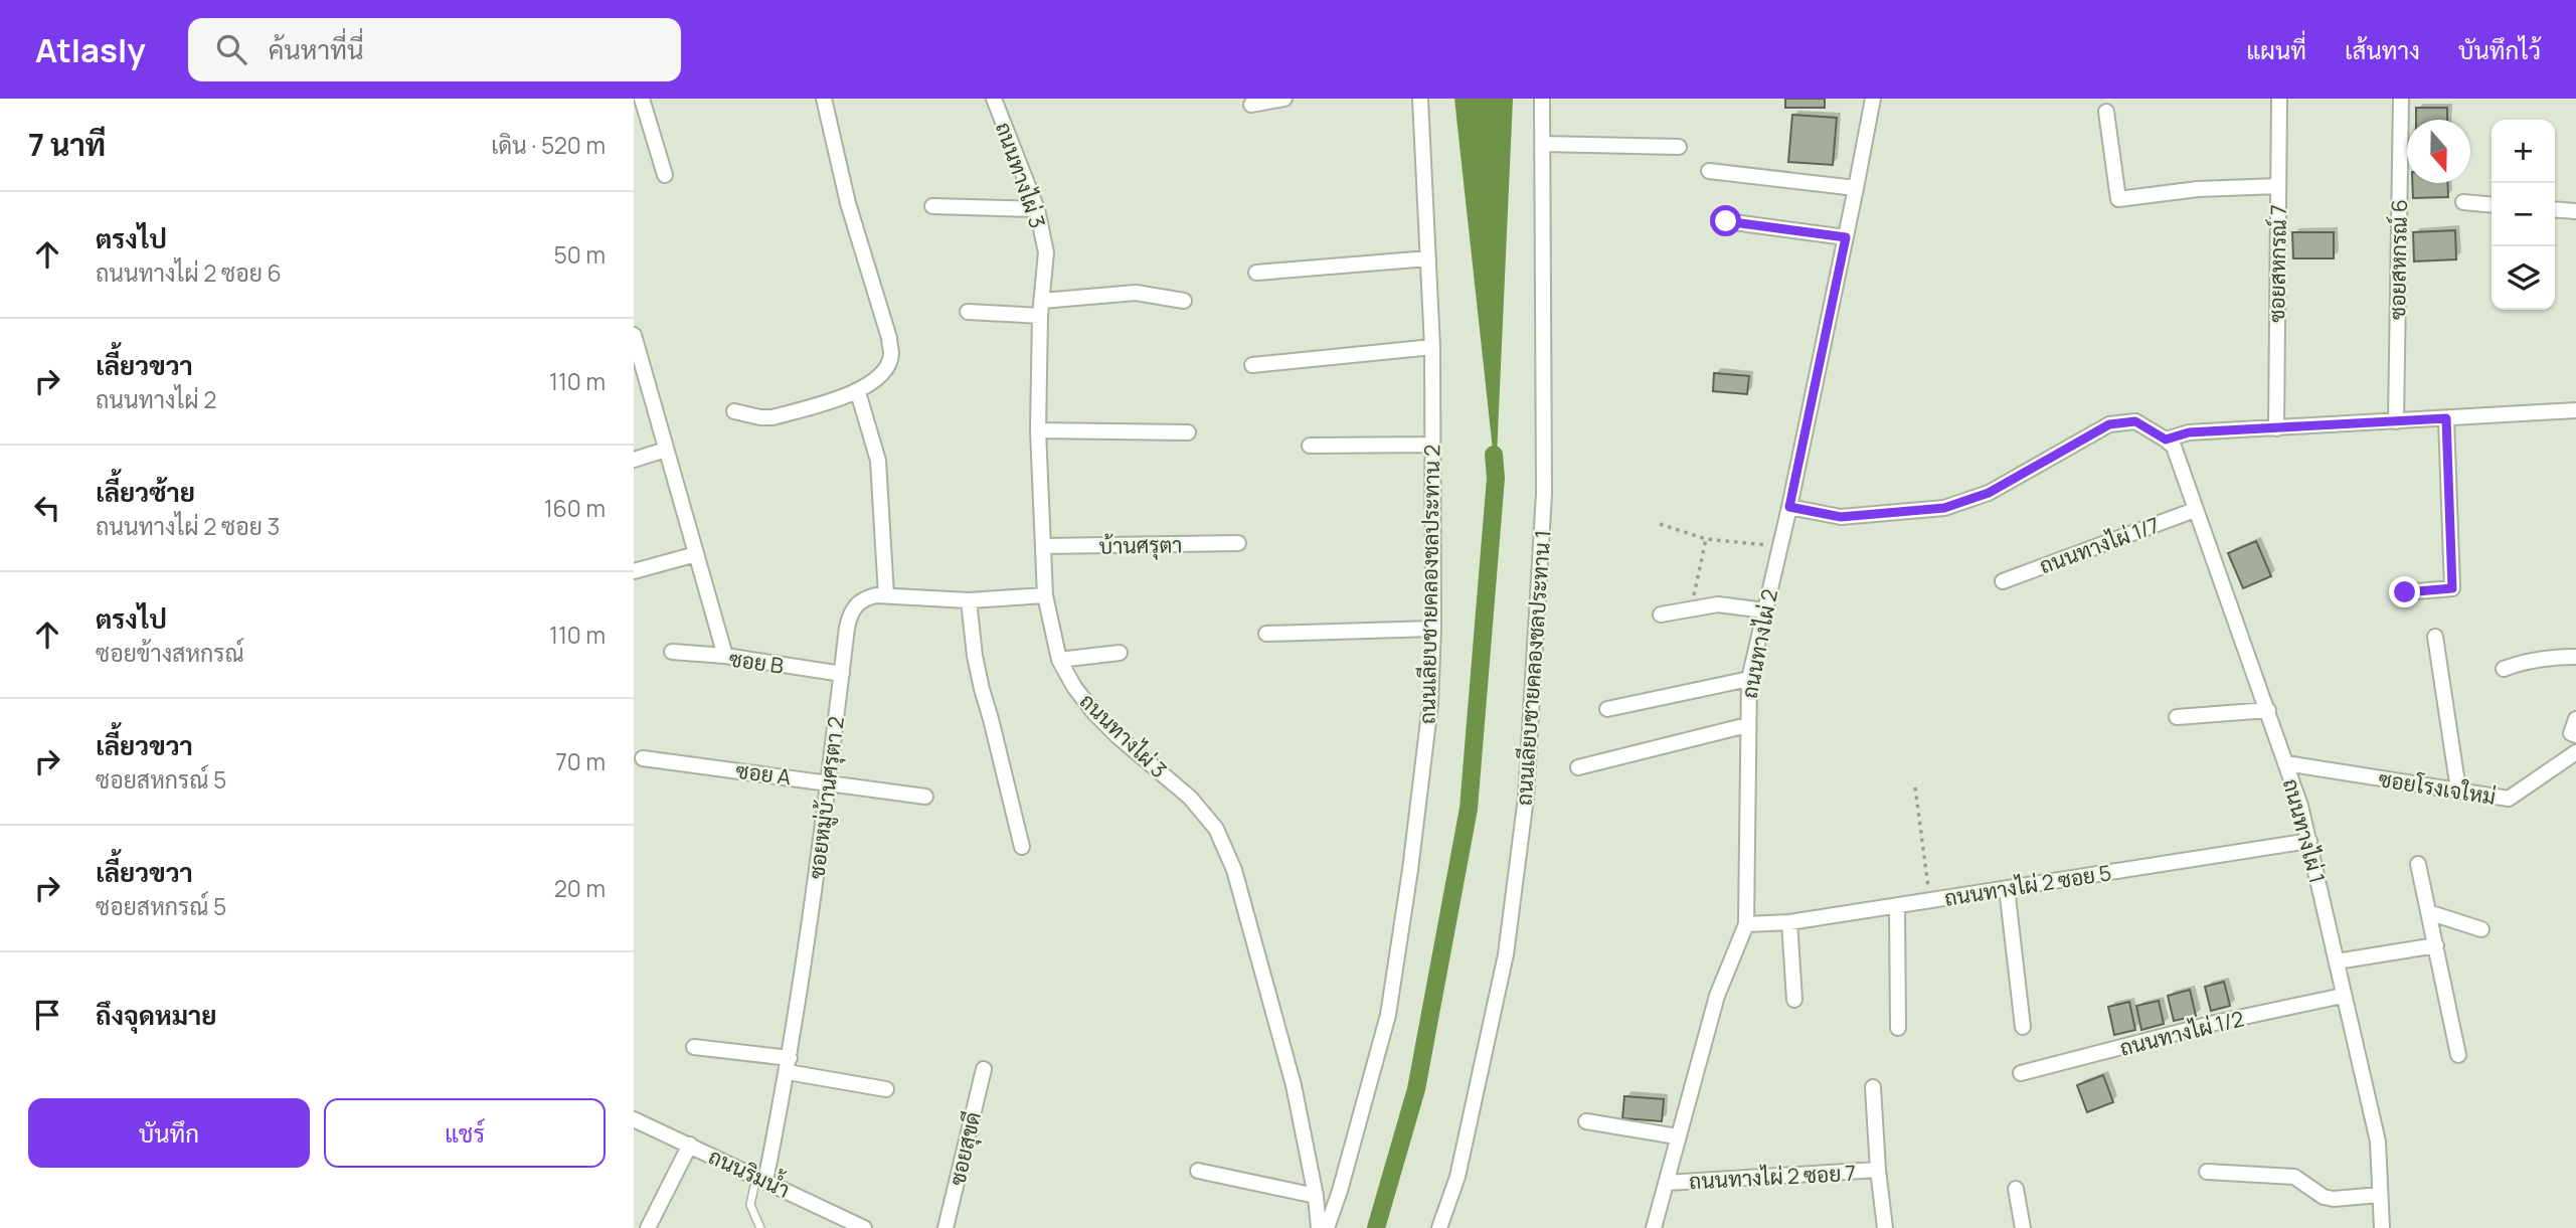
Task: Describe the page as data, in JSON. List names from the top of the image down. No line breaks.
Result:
{"streets":{"street":["ถนนทางไผ่ 3","ซอยสหกรณ์ 6","ซอยสหกรณ์ 7","บ้านศรุตา","ถนนทางไผ่ 1/7","ถนนเลียบชายคลองชลประทาน 2","ถนนทางไผ่ 2","ซอย B","ถนนเลียบชายคลองชลประทาน 1","ซอย A","ซอยโรงเจใหม่","ซอยหมู่บ้านศรุตา 2","ถนนทางไผ่ 1","ถนนทางไผ่ 2 ซอย 5","ถนนทางไผ่ 1/2","ซอยสุขดี","ถนนริมน้ำ","ถนนทางไผ่ 2 ซอย 7"]},"crossings":[["ถนนทางไผ่ 3","บ้านศรุตา"],["ถนนทางไผ่ 3","ซอยหมู่บ้านศรุตา 2"],["ถนนทางไผ่ 1/7","ถนนทางไผ่ 1"],["ถนนทางไผ่ 2","ถนนทางไผ่ 2 ซอย 5"],["ถนนทางไผ่ 2","ถนนทางไผ่ 2 ซอย 7"],["ซอย B","ซอยหมู่บ้านศรุตา 2"],["ซอย A","ซอยหมู่บ้านศรุตา 2"],["ซอยโรงเจใหม่","ถนนทางไผ่ 1"],["ซอยหมู่บ้านศรุตา 2","ถนนริมน้ำ"],["ถนนทางไผ่ 1","ถนนทางไผ่ 2 ซอย 5"],["ถนนทางไผ่ 1","ถนนทางไผ่ 1/2"]],"north":"bottom","page":{"header":"Atlasly","search":"ค้นหาที่นี่","nav":["แผนที่","เส้นทาง","บันทึกไว้"],"heading":["7 นาที","เดิน · 520 m"],"map_buttons":["+","−"],"list":[["ตรงไป","ถนนทางไผ่ 2 ซอย 6","50 m"],["เลี้ยวขวา","ถนนทางไผ่ 2","110 m"],["เลี้ยวซ้าย","ถนนทางไผ่ 2 ซอย 3","160 m"],["ตรงไป","ซอยข้างสหกรณ์","110 m"],["เลี้ยวขวา","ซอยสหกรณ์ 5","70 m"],["เลี้ยวขวา","ซอยสหกรณ์ 5","20 m"],"ถึงจุดหมาย"],"buttons":["บันทึก","แชร์"]}}
